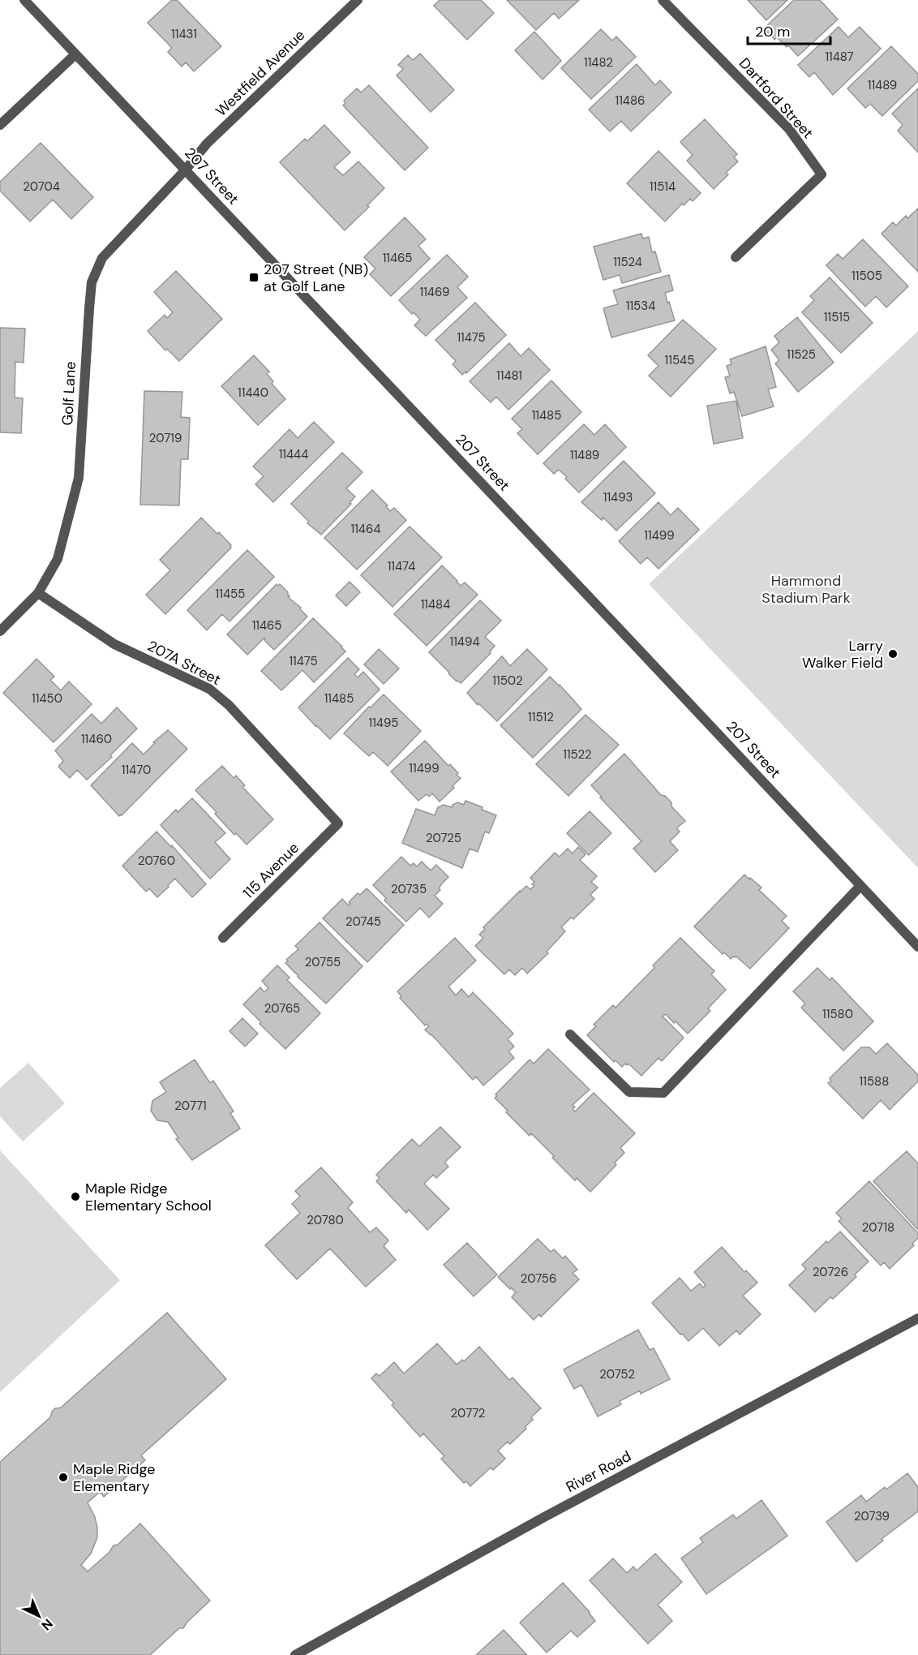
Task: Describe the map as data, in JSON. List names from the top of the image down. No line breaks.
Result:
{"streets":{"street":["Westfield Avenue","Dartford Street","207 Street","Golf Lane","207A Street","115 Avenue","River Road"]},"crossings":[["Westfield Avenue","207 Street"],["Westfield Avenue","Golf Lane"],["207 Street","Golf Lane"],["Golf Lane","207A Street"],["207A Street","115 Avenue"]],"parks":["Hammond Stadium Park"],"places":{"transit":["207 Street (NB) at Golf Lane"],"other":["Larry Walker Field","Maple Ridge Elementary School","Maple Ridge Elementary"]},"house_numbers":["11431","11487","11482","11489","11486","20704","11514","11465","11524","11505","11469","11534","11515","11475","11525","11545","11481","11440","11485","20719","11444","11489","11493","11464","11499","11474","11455","11484","11465","11494","11475","11502","11450","11485","11512","11495","11460","11522","11499","11470","20725","20760","20735","20745","20755","20765","11580","11588","20771","20780","20718","20726","20756","20752","20772","20739"],"scale_bar":"20 m","north":"bottom right"}
